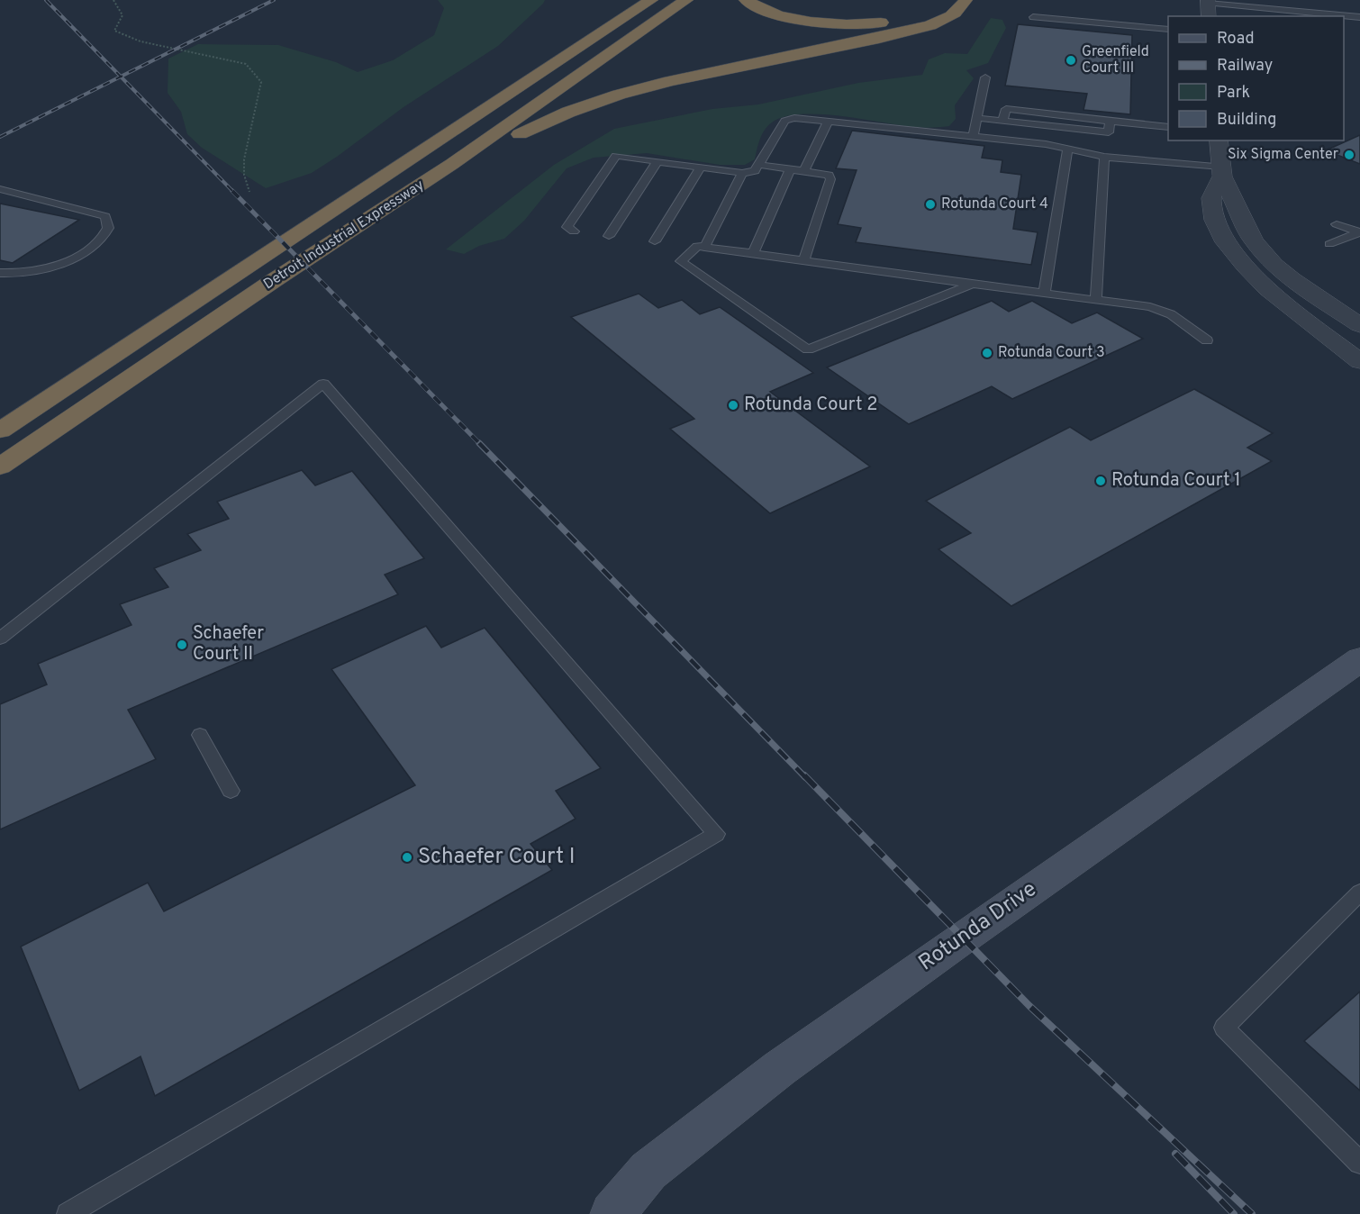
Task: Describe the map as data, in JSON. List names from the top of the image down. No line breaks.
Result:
{"streets":{"highway":["Detroit Industrial Expressway"],"main road":["Rotunda Drive"]},"places":["Greenfield Court III","Six Sigma Center","Rotunda Court 4","Rotunda Court 3","Rotunda Court 2","Rotunda Court 1","Schaefer Court II","Schaefer Court I"],"legend":["Road","Railway","Park","Building"]}
